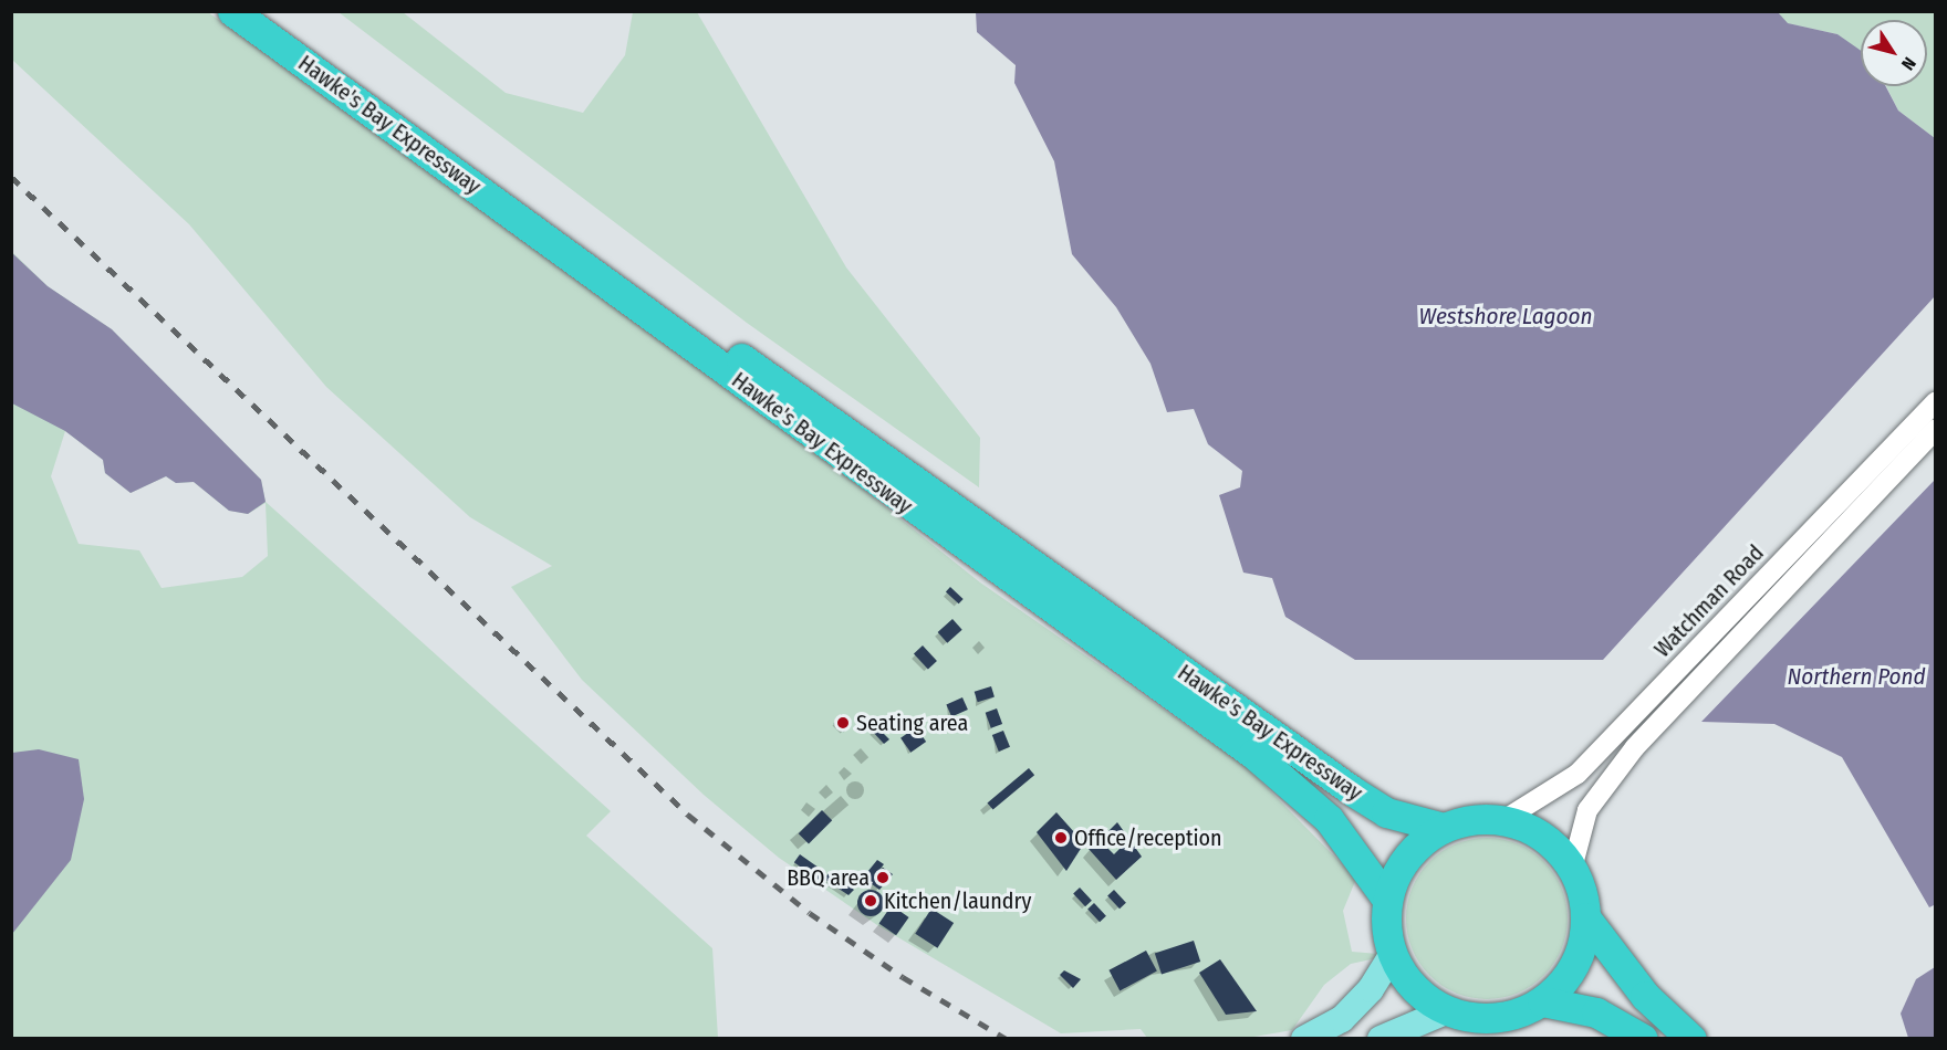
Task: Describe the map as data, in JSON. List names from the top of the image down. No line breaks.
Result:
{"streets":{"highway":["Hawke's Bay Expressway"],"street":["Watchman Road"]},"crossings":[["Hawke's Bay Expressway","Watchman Road"]],"water":["Westshore Lagoon","Northern Pond"],"places":["Seating area","Office/reception","BBQ area","Kitchen/laundry"],"north":"bottom right"}
